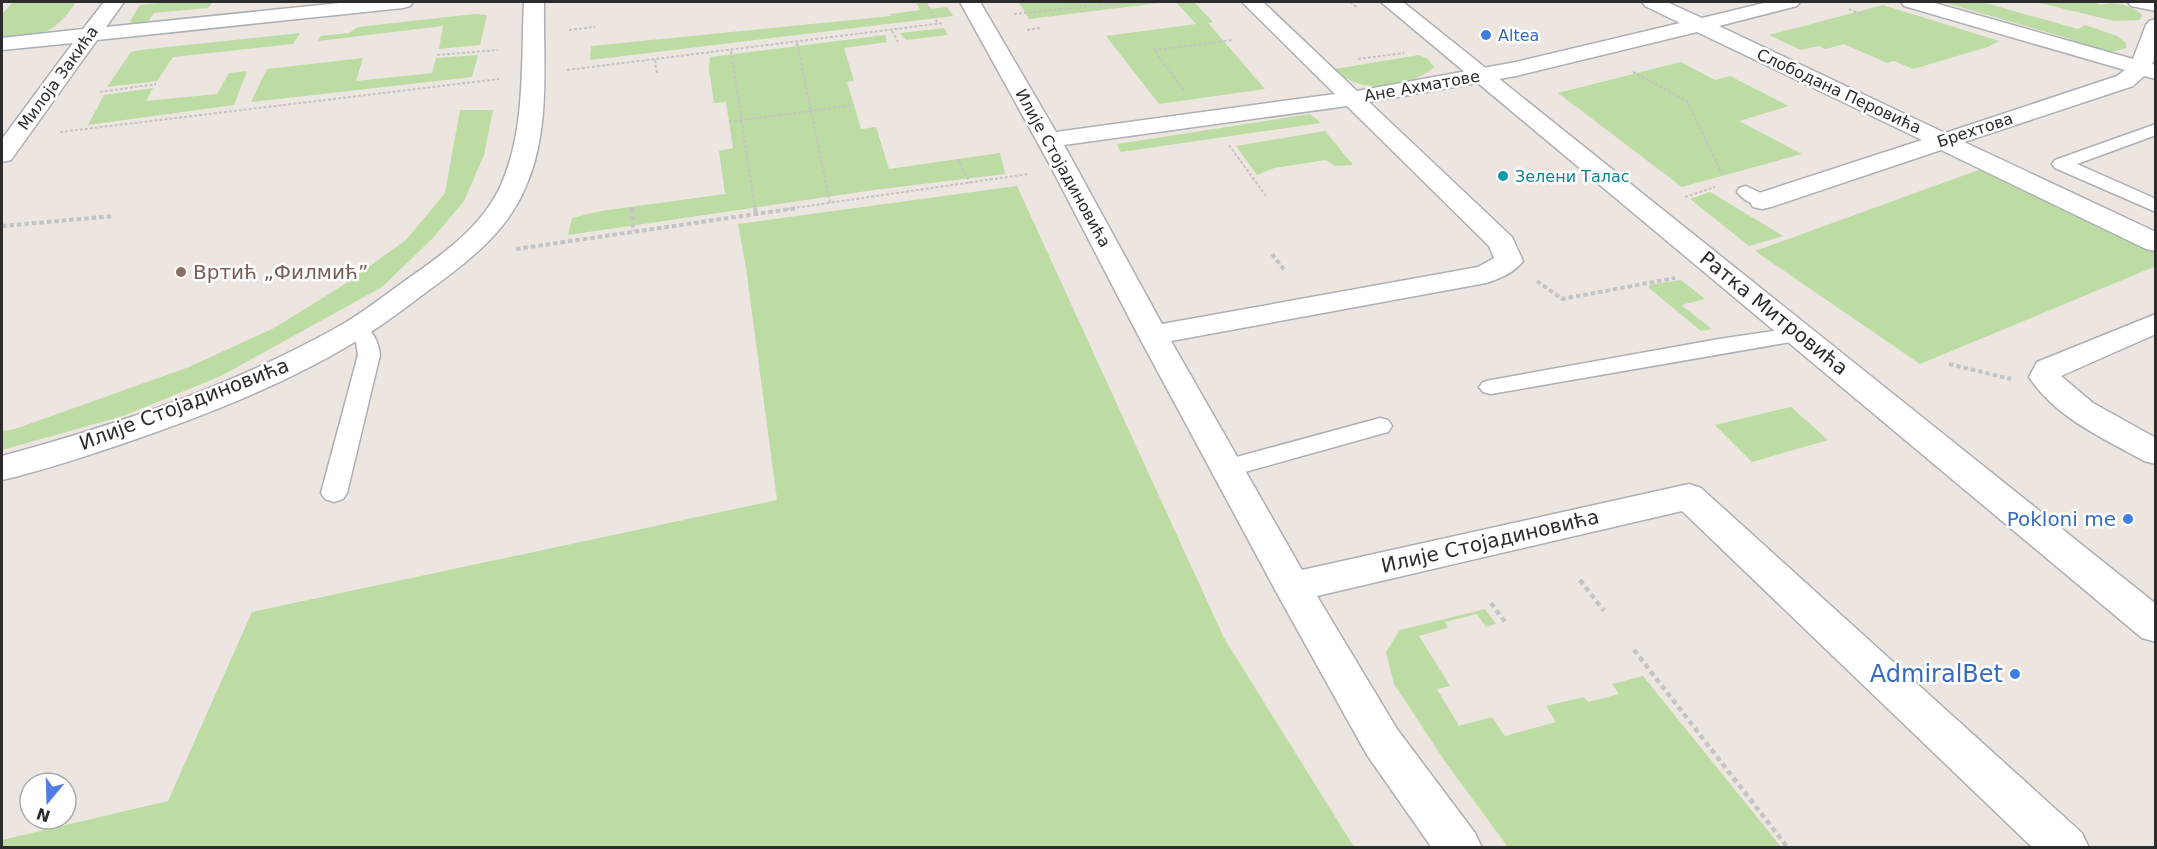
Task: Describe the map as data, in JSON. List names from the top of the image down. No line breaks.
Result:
{"streets":{"street":["Милоја Закића","Ане Ахматове","Слободана Перовића","Брехтова","Илије Стојадиновића","Ратка Митровића"]},"crossings":[["Ане Ахматове","Слободана Перовића"],["Ане Ахматове","Илије Стојадиновића"],["Ане Ахматове","Ратка Митровића"],["Слободана Перовића","Брехтова"]],"places":["Altea","Зелени Талас","Вртић „Филмић”","Pokloni me","AdmiralBet"],"north":"bottom"}
